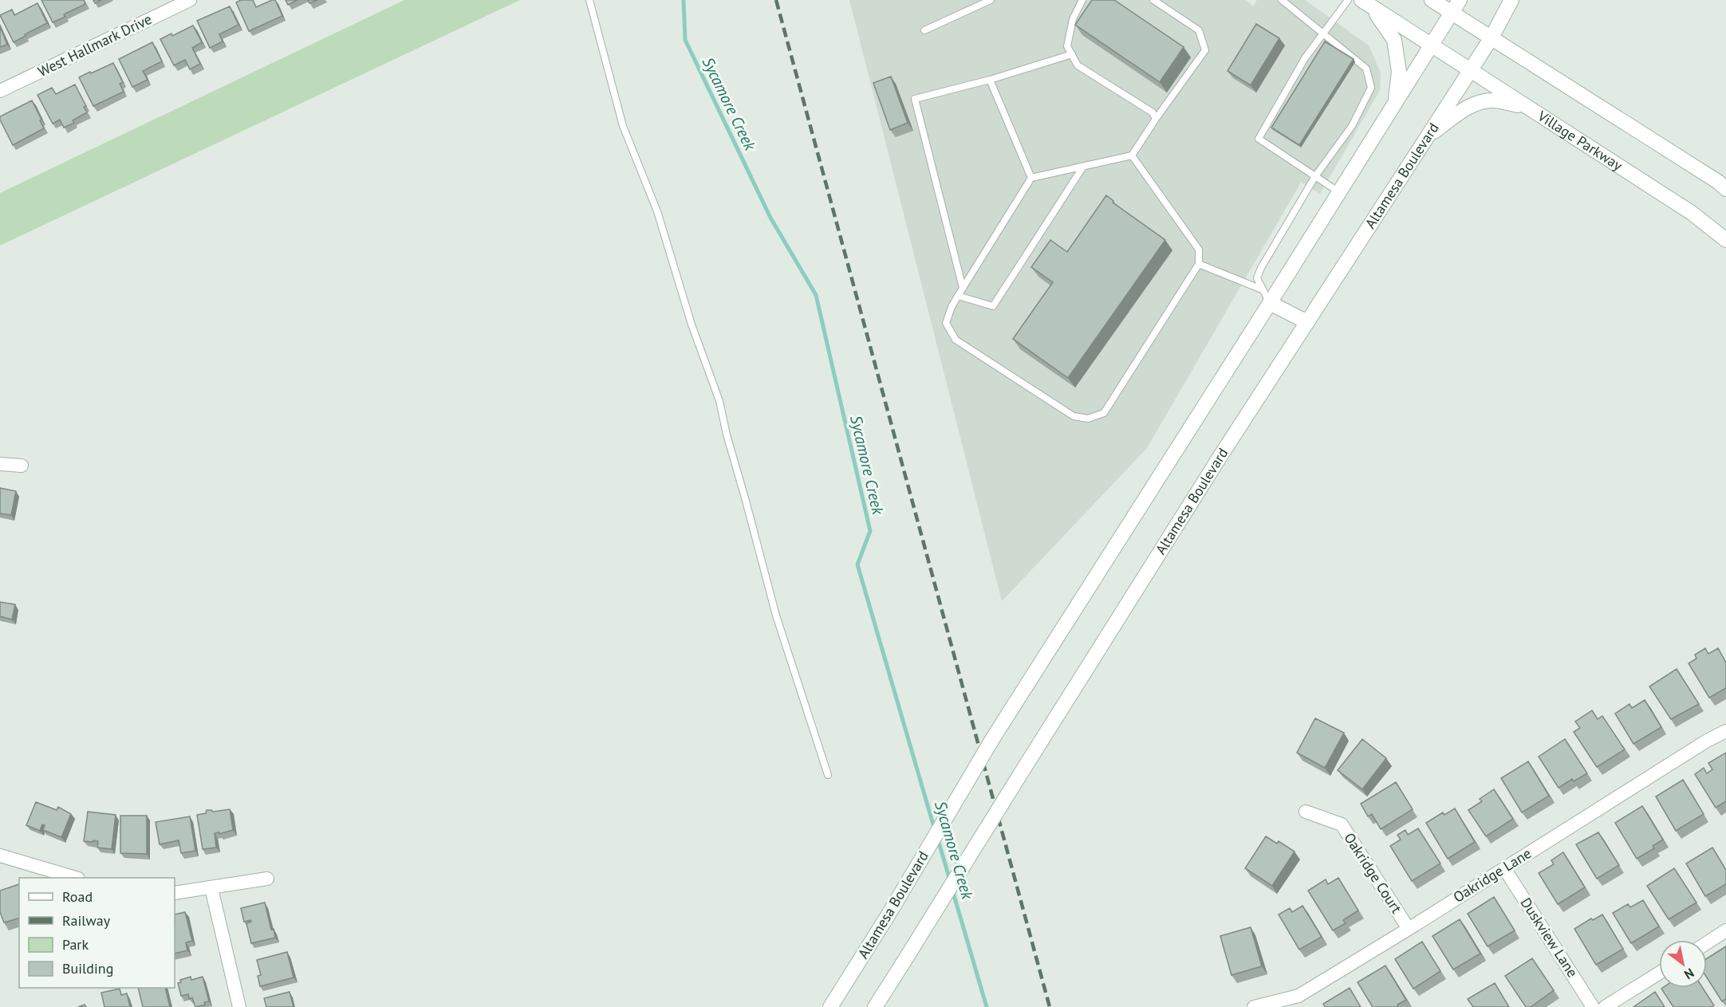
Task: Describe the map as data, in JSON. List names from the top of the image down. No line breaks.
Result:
{"streets":{"main road":["Village Parkway","Altamesa Boulevard"],"street":["West Hallmark Drive","Oakridge Court","Oakridge Lane","Duskview Lane"]},"crossings":[["Village Parkway","Altamesa Boulevard"],["Oakridge Court","Oakridge Lane"],["Oakridge Lane","Duskview Lane"]],"water":["Sycamore Creek"],"legend":["Road","Railway","Park","Building"],"north":"bottom right"}
